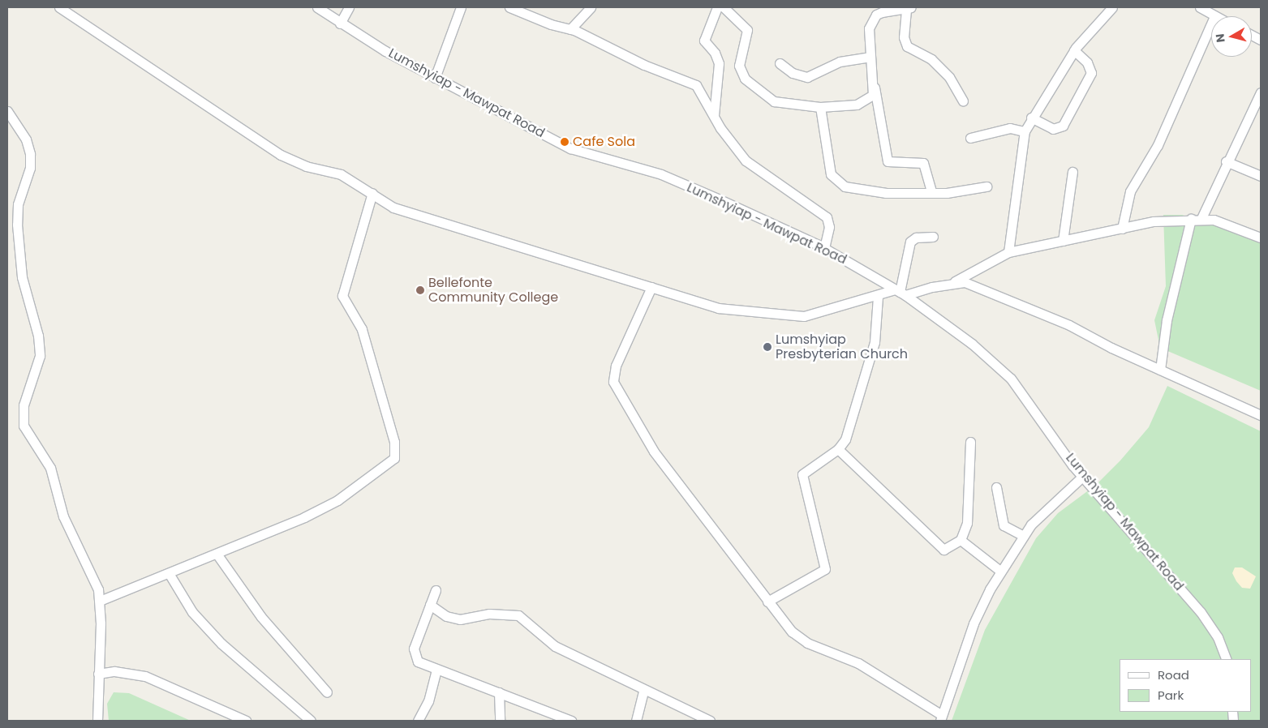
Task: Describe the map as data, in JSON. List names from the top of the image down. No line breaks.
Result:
{"streets":{"street":["Lumshyiap - Mawpat Road"]},"places":["Cafe Sola","Bellefonte Community College","Lumshyiap Presbyterian Church"],"legend":["Road","Park"],"north":"left"}
